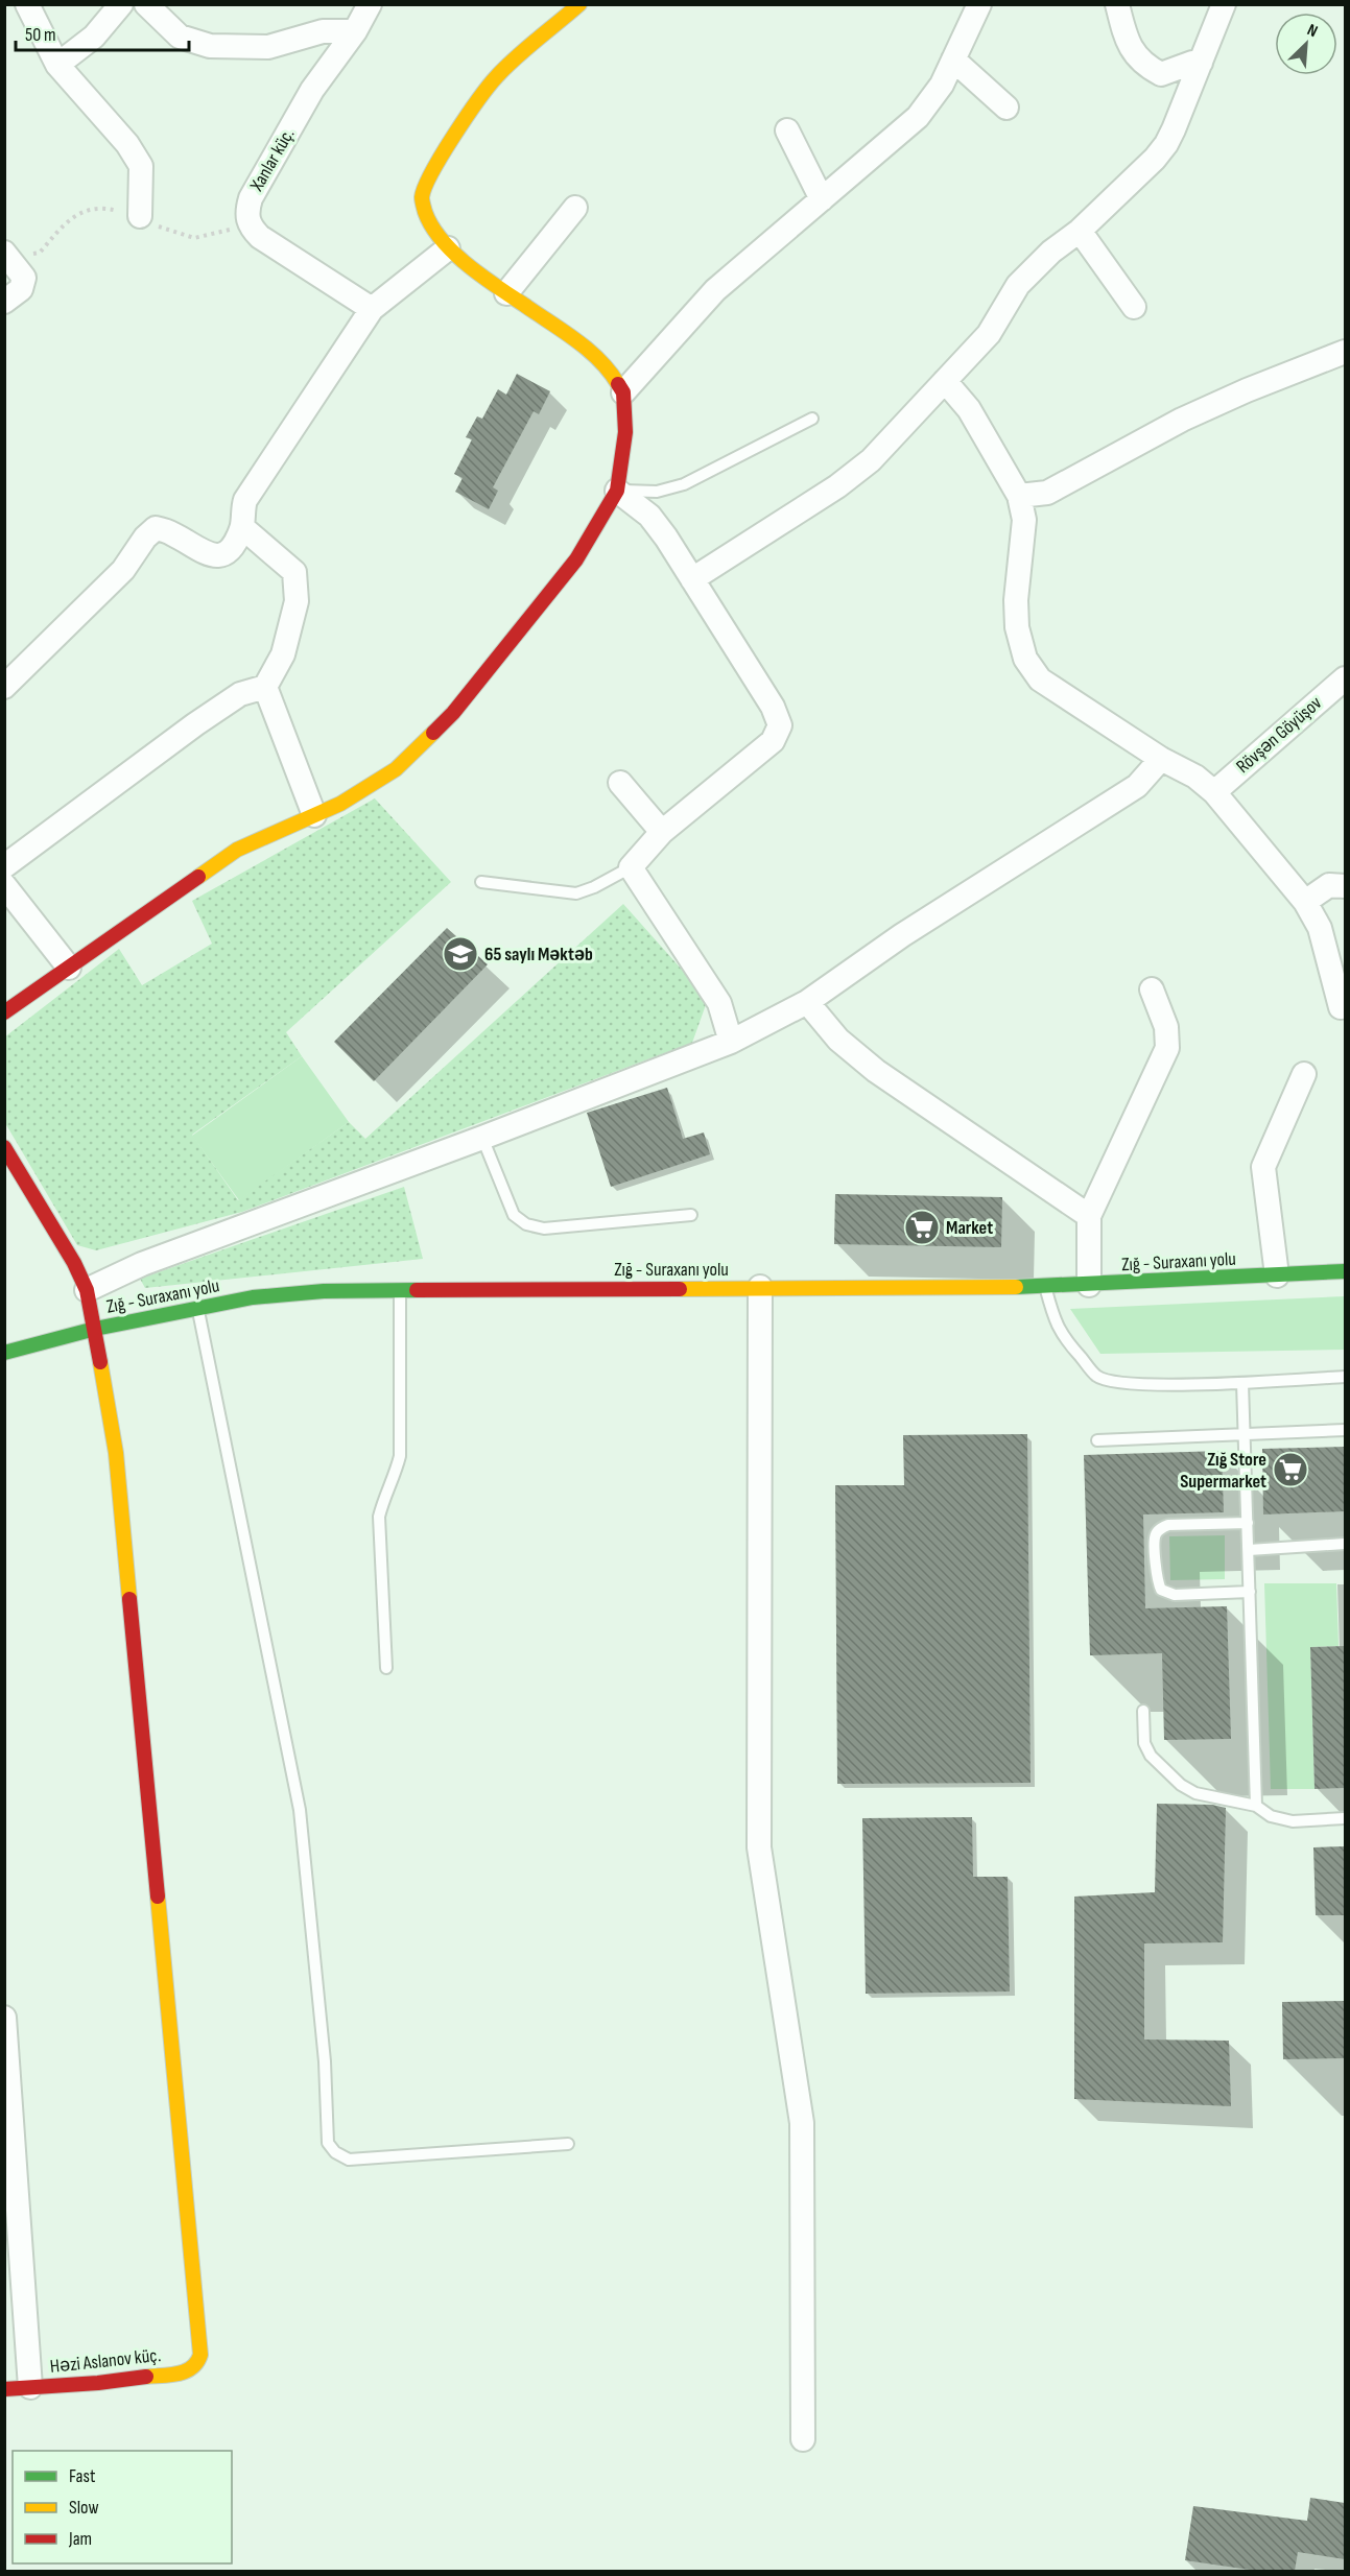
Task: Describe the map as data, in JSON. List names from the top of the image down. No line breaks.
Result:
{"streets":{"street":["Xanlar küç.","Rövşən Göyüşov","Zığ - Suraxanı yolu","Həzi Aslanov küç."]},"crossings":[["Zığ - Suraxanı yolu","Həzi Aslanov küç."]],"places":{"school or university":["65 saylı Məktəb"],"supermarket":["Market","Zığ Store Supermarket"]},"legend":["Fast","Slow","Jam"],"scale_bar":"50 m","north":"top right"}
